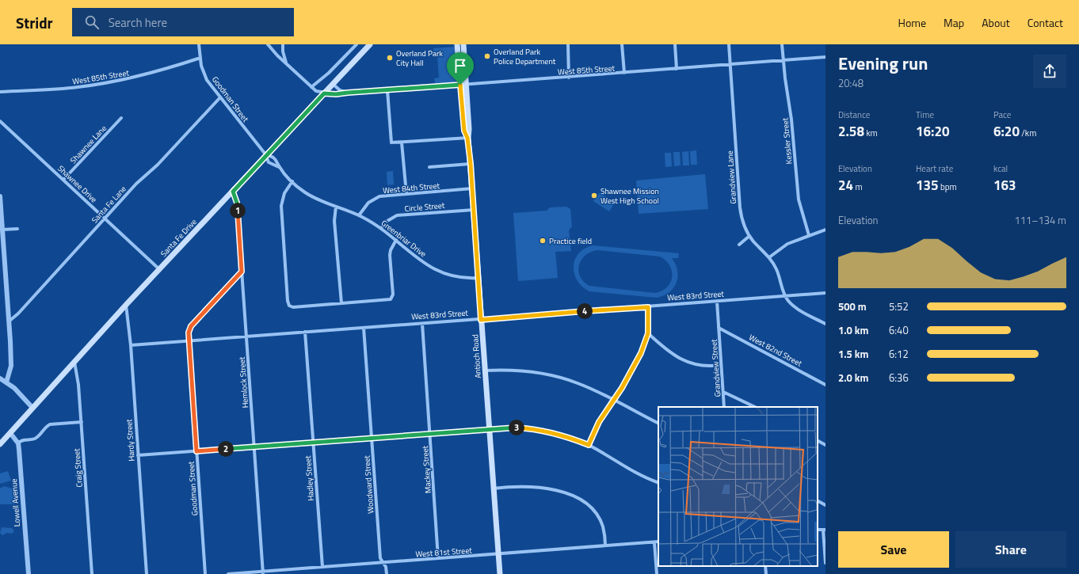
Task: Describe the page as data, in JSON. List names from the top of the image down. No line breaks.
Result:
{"streets":{"main road":["Santa Fe Drive","Antioch Road"],"street":["West 85th Street","Goodman Street","Kessler Street","Shawnee Lane","Grandview Lane","Shawnee Drive","West 84th Street","Santa Fe Lane","Circle Street","Greenbriar Drive","West 83rd Street","West 82nd Street","Grandview Street","Hemlock Street","Hardy Street","Craig Street","Mackey Street","Hadley Street","Woodward Street","Lowell Avenue","West 81st Street"]},"crossings":[["West 85th Street","Goodman Street"],["West 85th Street","Kessler Street"],["West 85th Street","Grandview Lane"],["West 85th Street","Santa Fe Drive"],["West 85th Street","Antioch Road"],["Goodman Street","Santa Fe Lane"],["Goodman Street","Santa Fe Drive"],["Goodman Street","Greenbriar Drive"],["Goodman Street","West 83rd Street"],["Goodman Street","Hemlock Street"],["Shawnee Lane","Shawnee Drive"],["Grandview Lane","West 83rd Street"],["Shawnee Drive","Santa Fe Lane"],["Shawnee Drive","Santa Fe Drive"],["West 84th Street","Greenbriar Drive"],["West 84th Street","Antioch Road"],["Circle Street","Greenbriar Drive"],["Circle Street","Antioch Road"],["Santa Fe Drive","Greenbriar Drive"],["Santa Fe Drive","Hemlock Street"],["Santa Fe Drive","Hardy Street"],["Santa Fe Drive","Craig Street"],["Greenbriar Drive","Antioch Road"],["West 83rd Street","Antioch Road"],["West 83rd Street","Hemlock Street"],["West 83rd Street","Hardy Street"],["West 83rd Street","Mackey Street"],["West 83rd Street","Hadley Street"],["West 83rd Street","Woodward Street"],["West 82nd Street","Grandview Street"],["Antioch Road","West 81st Street"],["Hemlock Street","West 81st Street"],["Mackey Street","West 81st Street"],["Hadley Street","West 81st Street"],["Woodward Street","West 81st Street"]],"places":["Overland Park Police Department","Overland Park City Hall","Shawnee Mission West High School","Practice field"],"page":{"header":"Stridr","search":"Search here","nav":["Home","Map","About","Contact"],"heading":["Evening run","20:48"],"stats":[["Distance","2.58 km"],["Time","16:20"],["Pace","6:20 /km"],["Elevation","24 m"],["Heart rate","135 bpm"],["kcal","163"]],"pins":["1","4","3","2"],"chart":["Elevation","111–134 m"],"list":[{"name":"500 m","note":"5:52"},{"name":"1.0 km","note":"6:40"},{"name":"1.5 km","note":"6:12"},{"name":"2.0 km","note":"6:36"}],"buttons":["Save","Share"]}}
